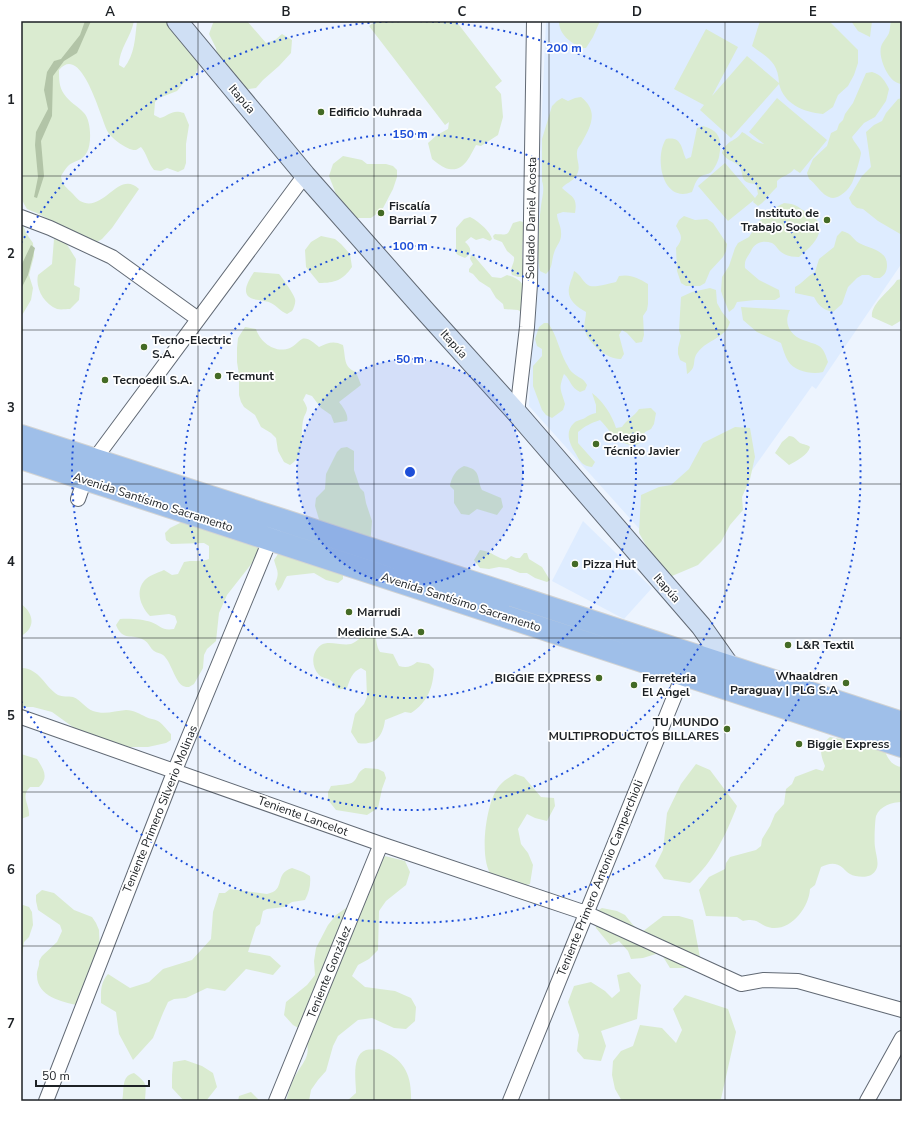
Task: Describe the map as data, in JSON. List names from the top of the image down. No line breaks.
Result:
{"streets":{"main road":["Avenida Santísimo Sacramento"],"street":["Itapúa","Soldado Daniel Acosta","Teniente Primero Silverio Molinas","Teniente Lancelot","Teniente Primero Antonio Camperchioli","Teniente González"]},"crossings":[["Itapúa","Soldado Daniel Acosta"],["Itapúa","Avenida Santísimo Sacramento"],["Avenida Santísimo Sacramento","Teniente Primero Silverio Molinas"],["Avenida Santísimo Sacramento","Teniente Primero Antonio Camperchioli"],["Teniente Primero Silverio Molinas","Teniente Lancelot"],["Teniente Lancelot","Teniente Primero Antonio Camperchioli"],["Teniente Lancelot","Teniente González"]],"places":["Edificio Muhrada","Fiscalía Barrial 7","Instituto de Trabajo Social","Tecno-Electric S.A.","Tecmunt","Tecnoedil S.A.","Colegio Técnico Javier","Pizza Hut","Marrudi","Medicine S.A.","L&R Textil","BIGGIE EXPRESS","Whaaldren Paraguay | PLG S.A","Ferreteria El Angel","TU MUNDO MULTIPRODUCTOS BILLARES","Biggie Express"],"scale_bar":"50 m","grid":{"columns":["A","B","C","D","E"],"rows":["1","2","3","4","5","6","7"]},"rings":["200 m","150 m","100 m","50 m"]}
